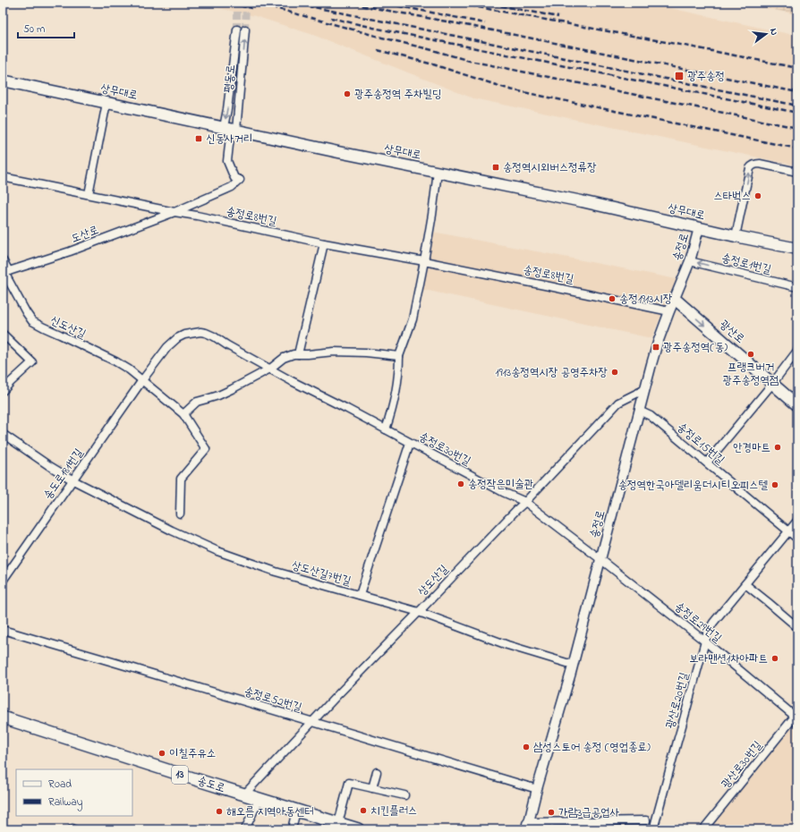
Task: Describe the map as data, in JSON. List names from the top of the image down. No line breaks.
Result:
{"streets":{"main road":["상무대로","광산로","13","송도로"],"street":["평동로","송정로8번길","도산로","송정로","송정로1번길","신도산길","송정로15번길","송정로30번길","송도로181번길","상도산길7번길","상도산길","송정로29번길","송정로52번길","광산로20번길","광산로30번길"]},"crossings":[["평동로","상무대로"],["평동로","도산로"],["상무대로","도산로"],["상무대로","송정로"],["송정로8번길","도산로"],["송정로8번길","송정로"],["도산로","신도산길"],["송정로","송정로1번길"],["송정로","광산로"],["송정로","송정로15번길"],["송정로","송정로30번길"],["송정로","상도산길7번길"],["송정로","상도산길"],["송정로","송정로29번길"],["송정로","송정로52번길"],["신도산길","송도로181번길"],["송정로15번길","광산로20번길"],["송정로30번길","송도로181번길"],["송정로30번길","상도산길"],["송정로30번길","송정로29번길"],["송도로181번길","상도산길7번길"],["상도산길7번길","상도산길"],["상도산길","송정로52번길"],["상도산길","송도로"],["송정로29번길","광산로20번길"],["송정로29번길","광산로30번길"]],"one_way":["송정로1번길","광산로"],"places":{"transit":["광주송정","신동사거리","송정역시외버스정류장","광주송정역(동)"],"other":["광주송정역 주차빌딩","스타벅스","송정1913시장","프랭크버거 광주송정역점","1913송정역시장 공영주차장","안경마트","송정작은미술관","송정역한국아델리움더시티오피스텔","보라맨션1차아파트","삼성스토어 송정 (영업종료)","이칠주유소","치킨플러스","해오름 지역아동센터","가람3급공업사"]},"legend":["Road","Railway"],"scale_bar":"50 m","north":"right"}
